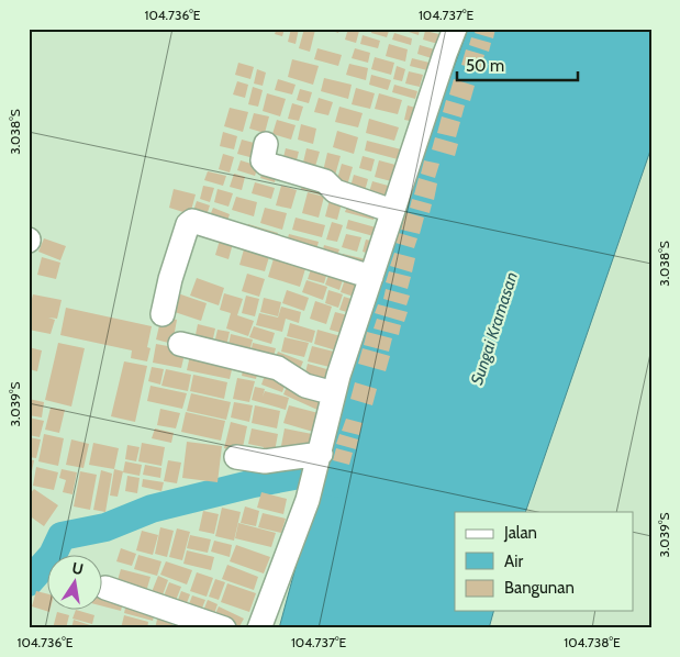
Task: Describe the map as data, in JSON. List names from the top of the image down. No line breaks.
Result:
{"water":["Sungai Kramasan"],"legend":["Jalan","Air","Bangunan"],"scale_bar":"50 m","north":"top","coordinates":["104.736°E","104.737°E","3.038°S","3.039°S","104.738°E"]}
